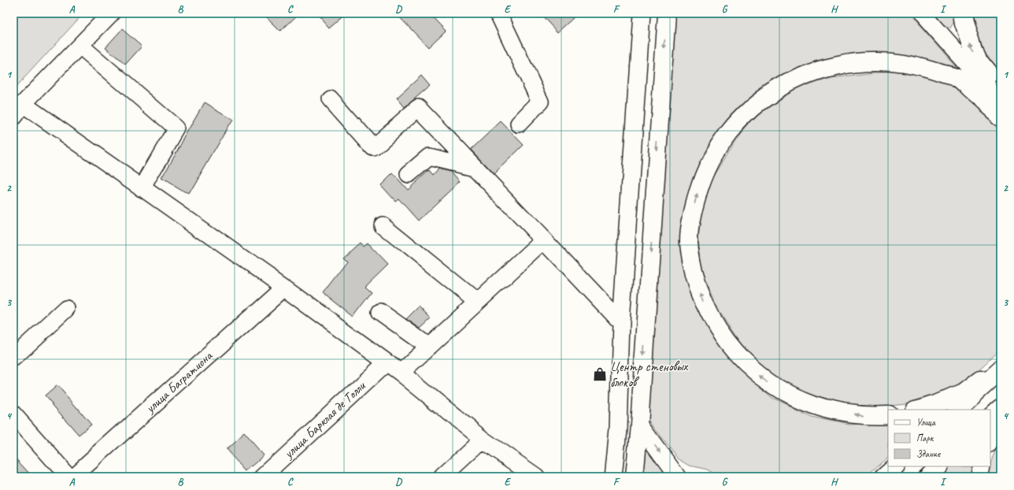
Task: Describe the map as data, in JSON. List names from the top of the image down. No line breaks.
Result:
{"streets":{"street":["улица Багратиона","улица Барклая де Толли"]},"places":{"shop":["Центр стеновых блоков"]},"legend":["Улица","Парк","Здание"],"grid":{"columns":["A","B","C","D","E","F","G","H","I"],"rows":["1","2","3","4"]}}
